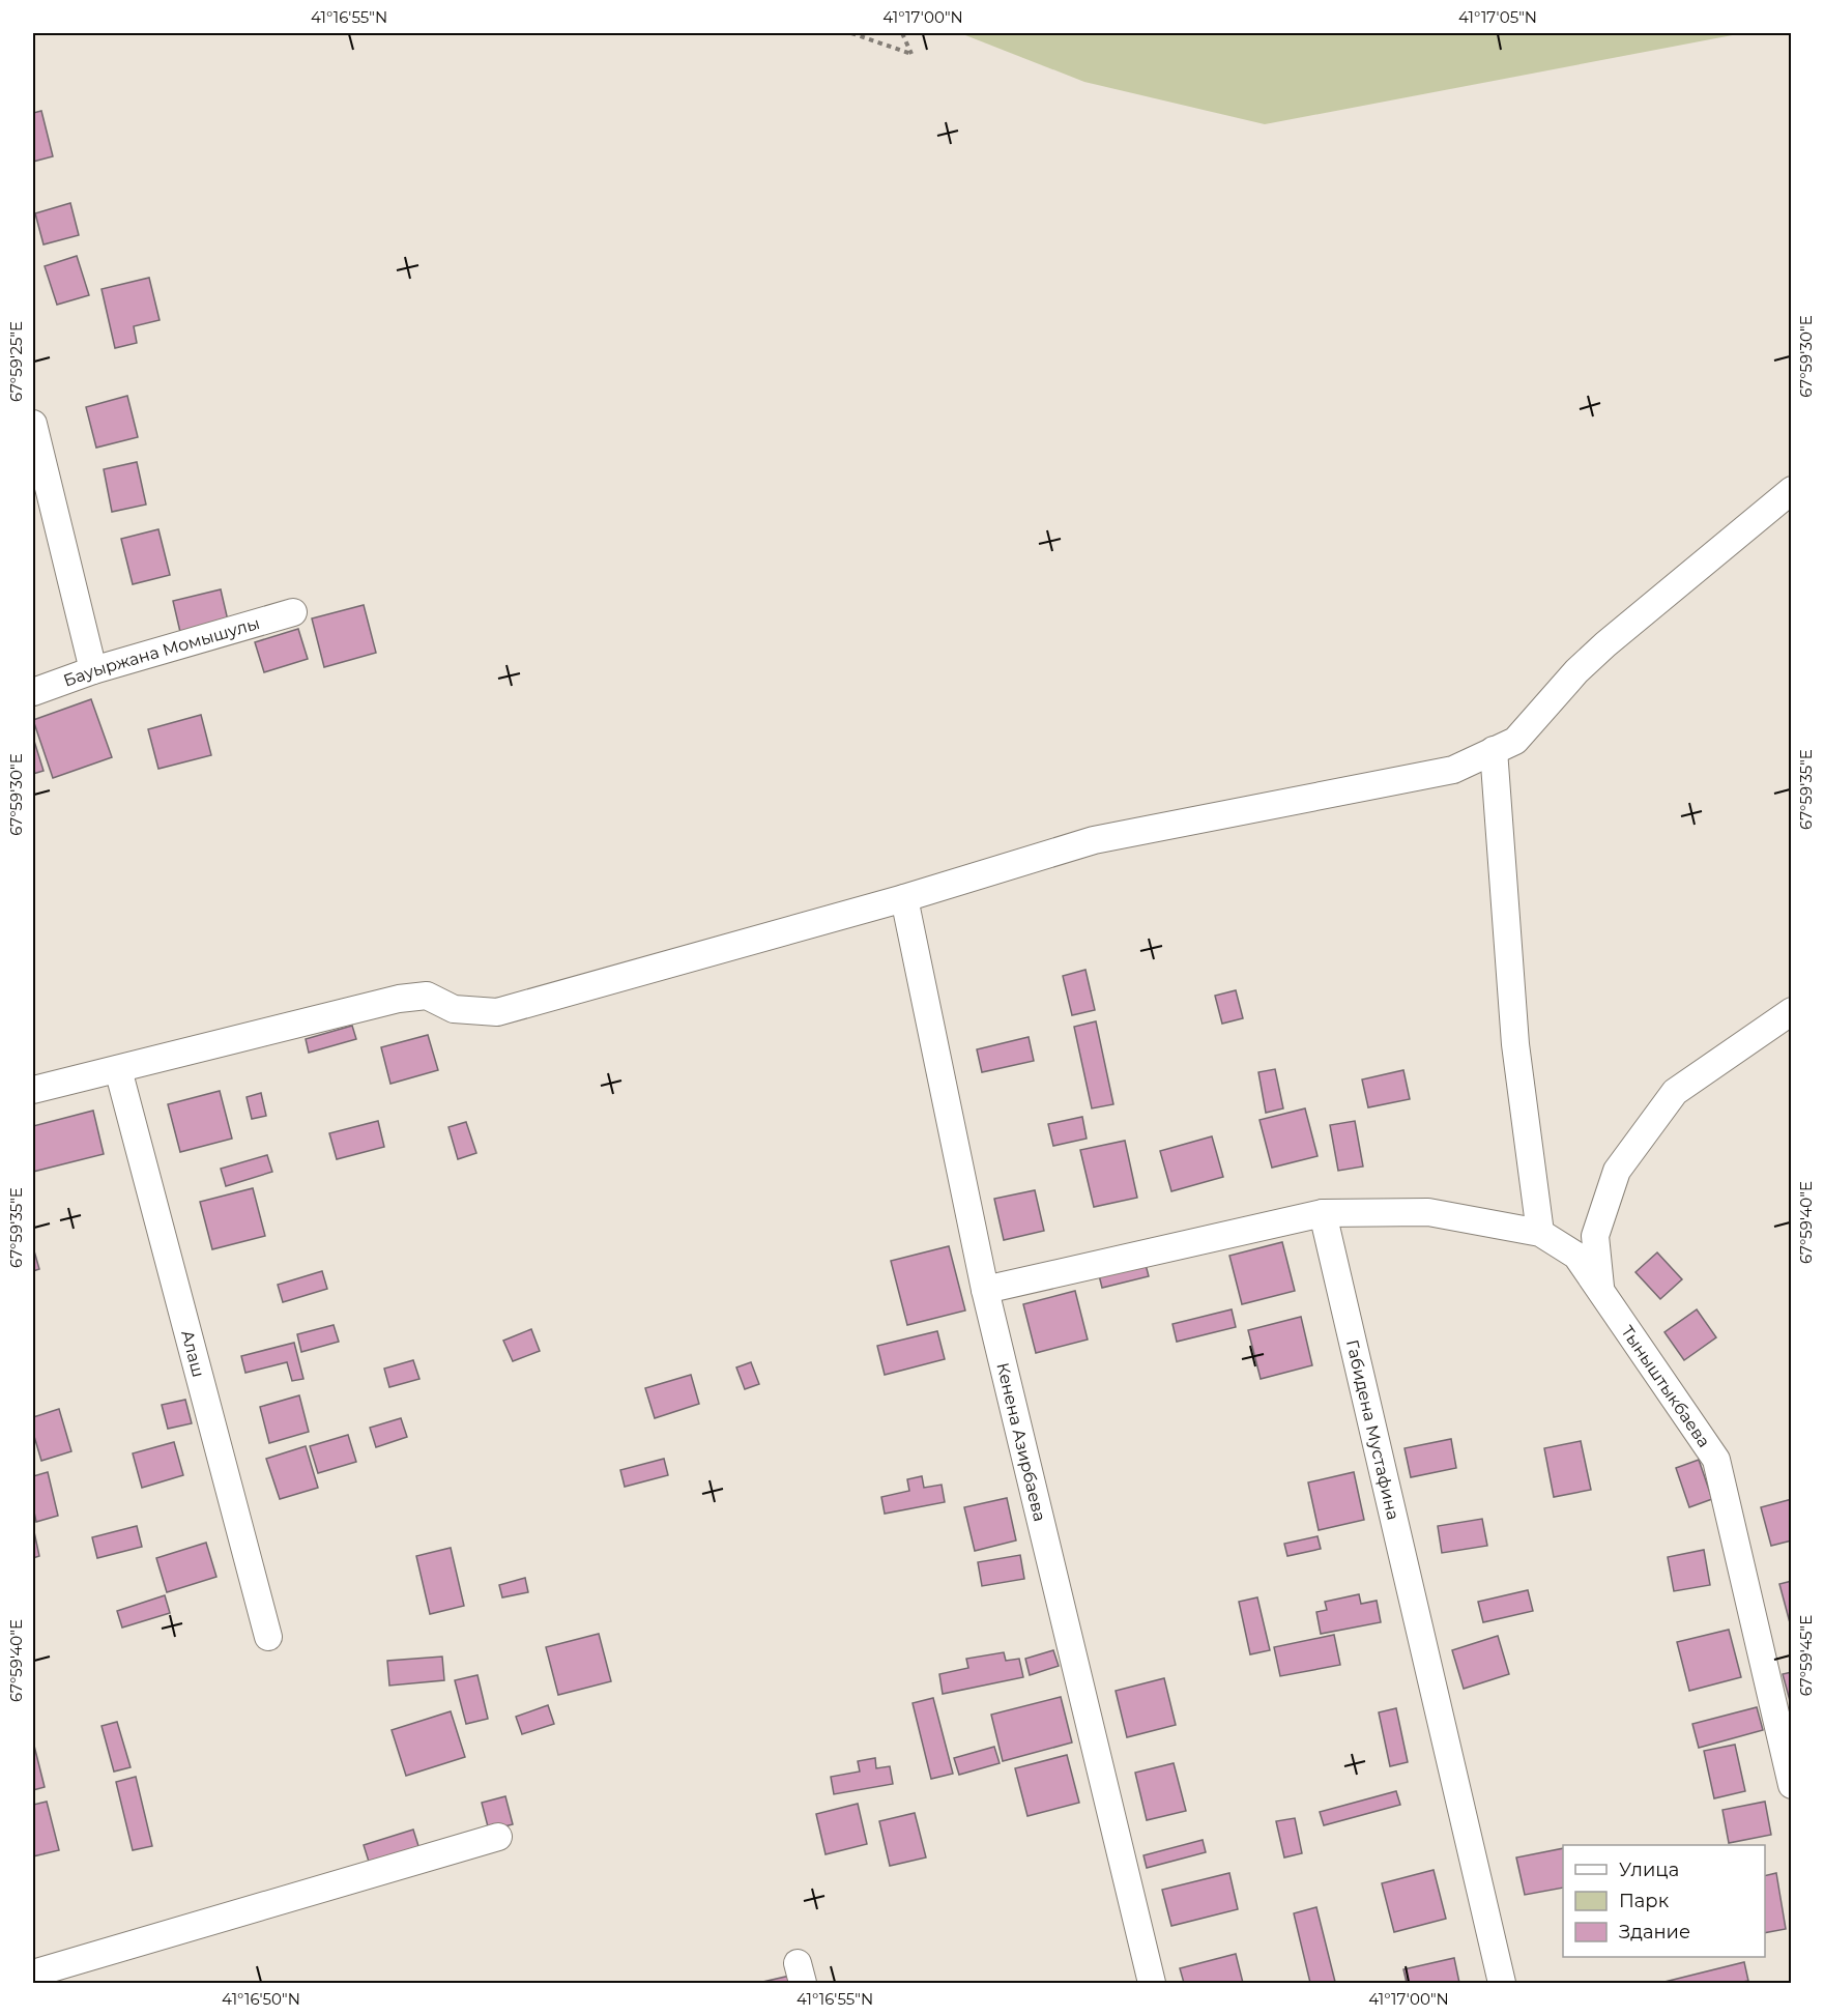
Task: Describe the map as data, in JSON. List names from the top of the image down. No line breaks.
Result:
{"streets":{"street":["Бауыржана Момышулы","Алаш","Тыныштыкбаева","Габидена Мустафина","Кенена Азирбаева"]},"crossings":[["Тыныштыкбаева","Габидена Мустафина"]],"legend":["Улица","Парк","Здание"],"coordinates":["41°16'55\"N","41°17'00\"N","41°17'05\"N","67°59'30\"E","67°59'25\"E","67°59'35\"E","67°59'40\"E","67°59'45\"E","41°16'50\"N"]}
